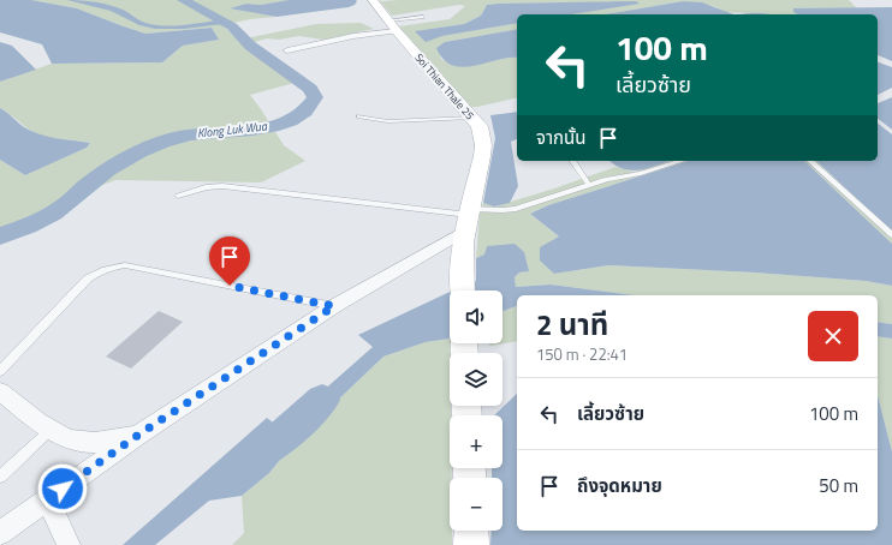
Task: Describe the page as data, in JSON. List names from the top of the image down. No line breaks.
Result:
{"streets":{"street":["Soi Thian Thale 25"]},"water":["Klong Luk Wua"],"page":{"turn":["100 m","เลี้ยวซ้าย"],"then":"จากนั้น","map_buttons":["+","−"],"heading":["2 นาที","150 m · 22:41"],"list":[{"name":"เลี้ยวซ้าย","value":"100 m"},{"name":"ถึงจุดหมาย","value":"50 m"}]}}
